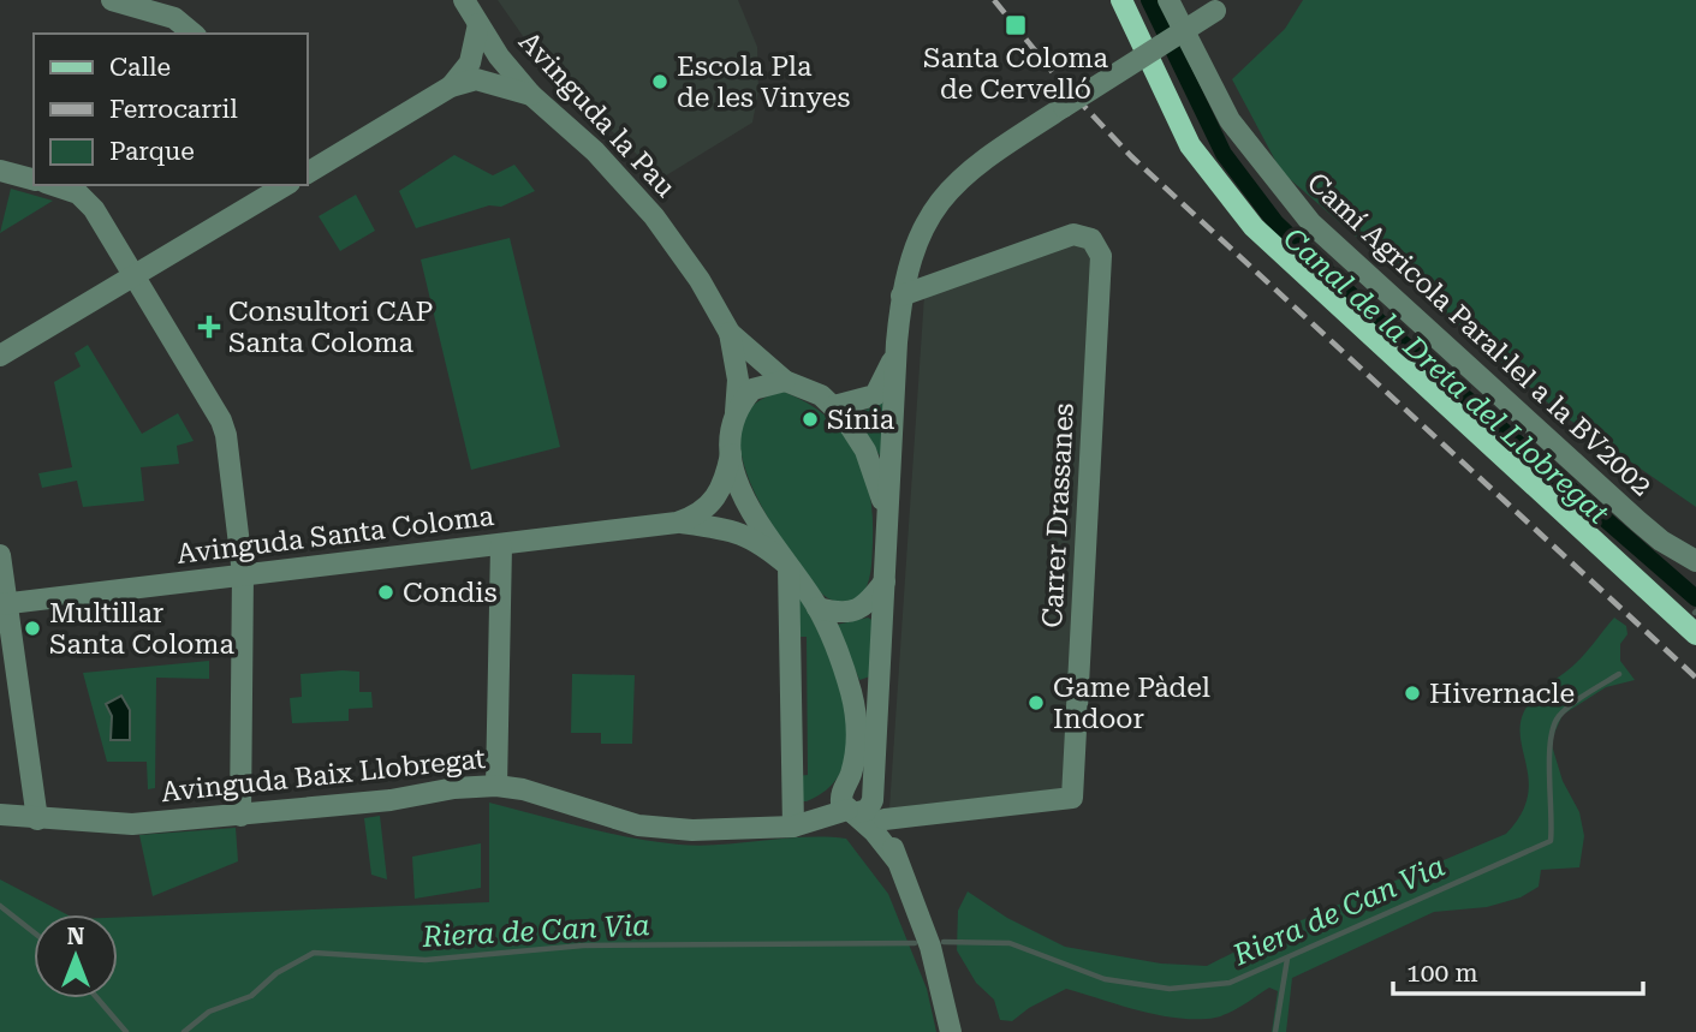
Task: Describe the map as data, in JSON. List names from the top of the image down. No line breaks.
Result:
{"streets":{"street":["Avinguda la Pau","Camí Agricola Paral·lel a la BV2002","Carrer Drassanes","Avinguda Santa Coloma","Avinguda Baix Llobregat"]},"crossings":[["Avinguda la Pau","Avinguda Santa Coloma"]],"water":["Canal de la Dreta del Llobregat","Riera de Can Via"],"places":{"transit":["Santa Coloma de Cervelló"],"other":["Escola Pla de les Vinyes","Sínia","Condis","Multillar Santa Coloma","Hivernacle","Game Pàdel Indoor"],"health":["Consultori CAP Santa Coloma"]},"legend":["Calle","Ferrocarril","Parque"],"scale_bar":"100 m","north":"top"}
